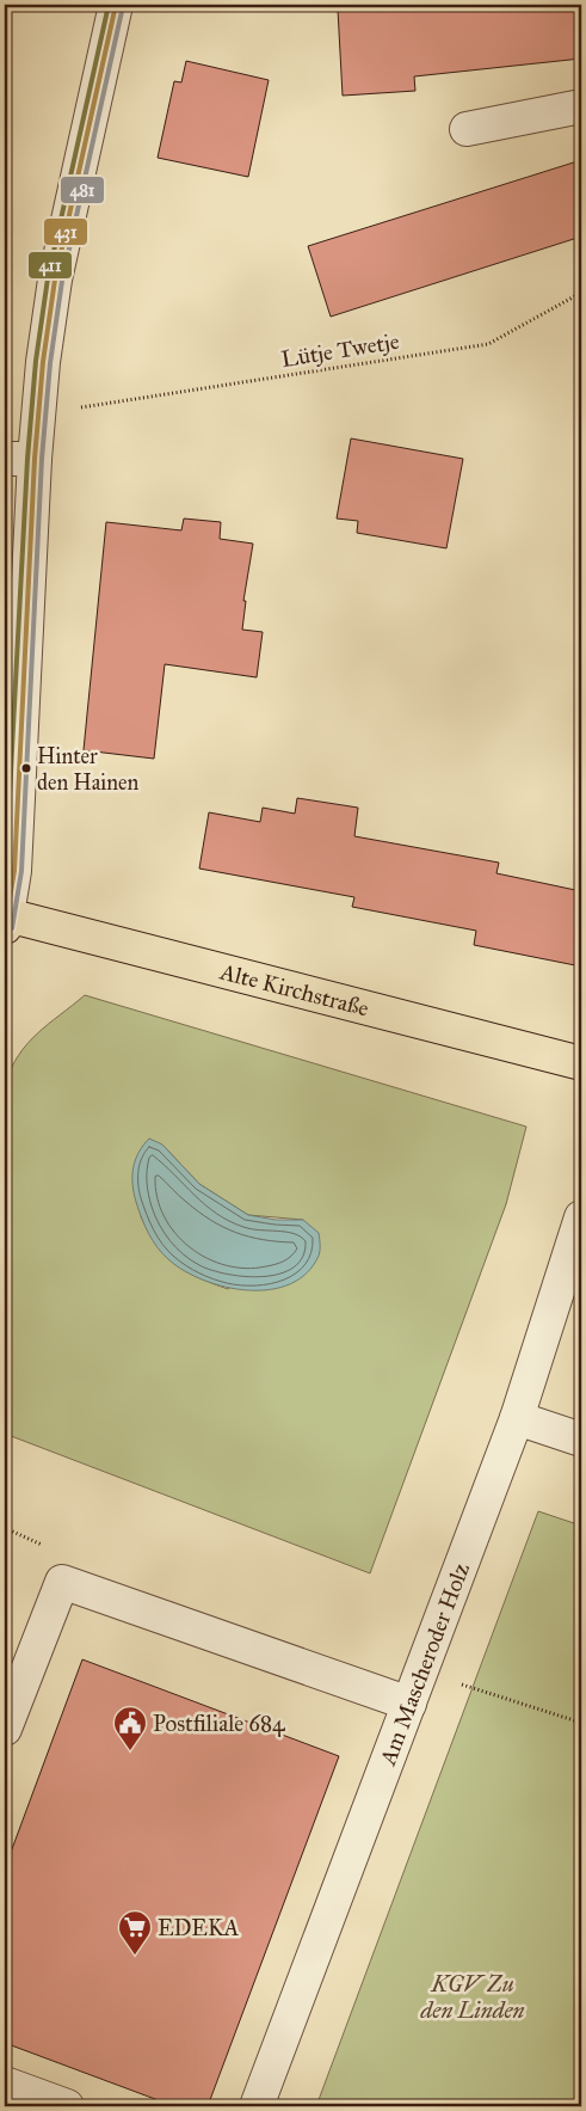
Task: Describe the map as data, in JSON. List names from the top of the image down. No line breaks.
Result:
{"streets":{"main road":["Alte Kirchstraße"],"street":["Am Mascheroder Holz"],"path":["Lütje Twetje"]},"parks":["KGV Zu den Linden"],"places":{"other":["Hinter den Hainen"],"public building":["Postfiliale 684"],"supermarket":["EDEKA"]},"lines":["transit line 431","transit line 411","transit line 481"]}
